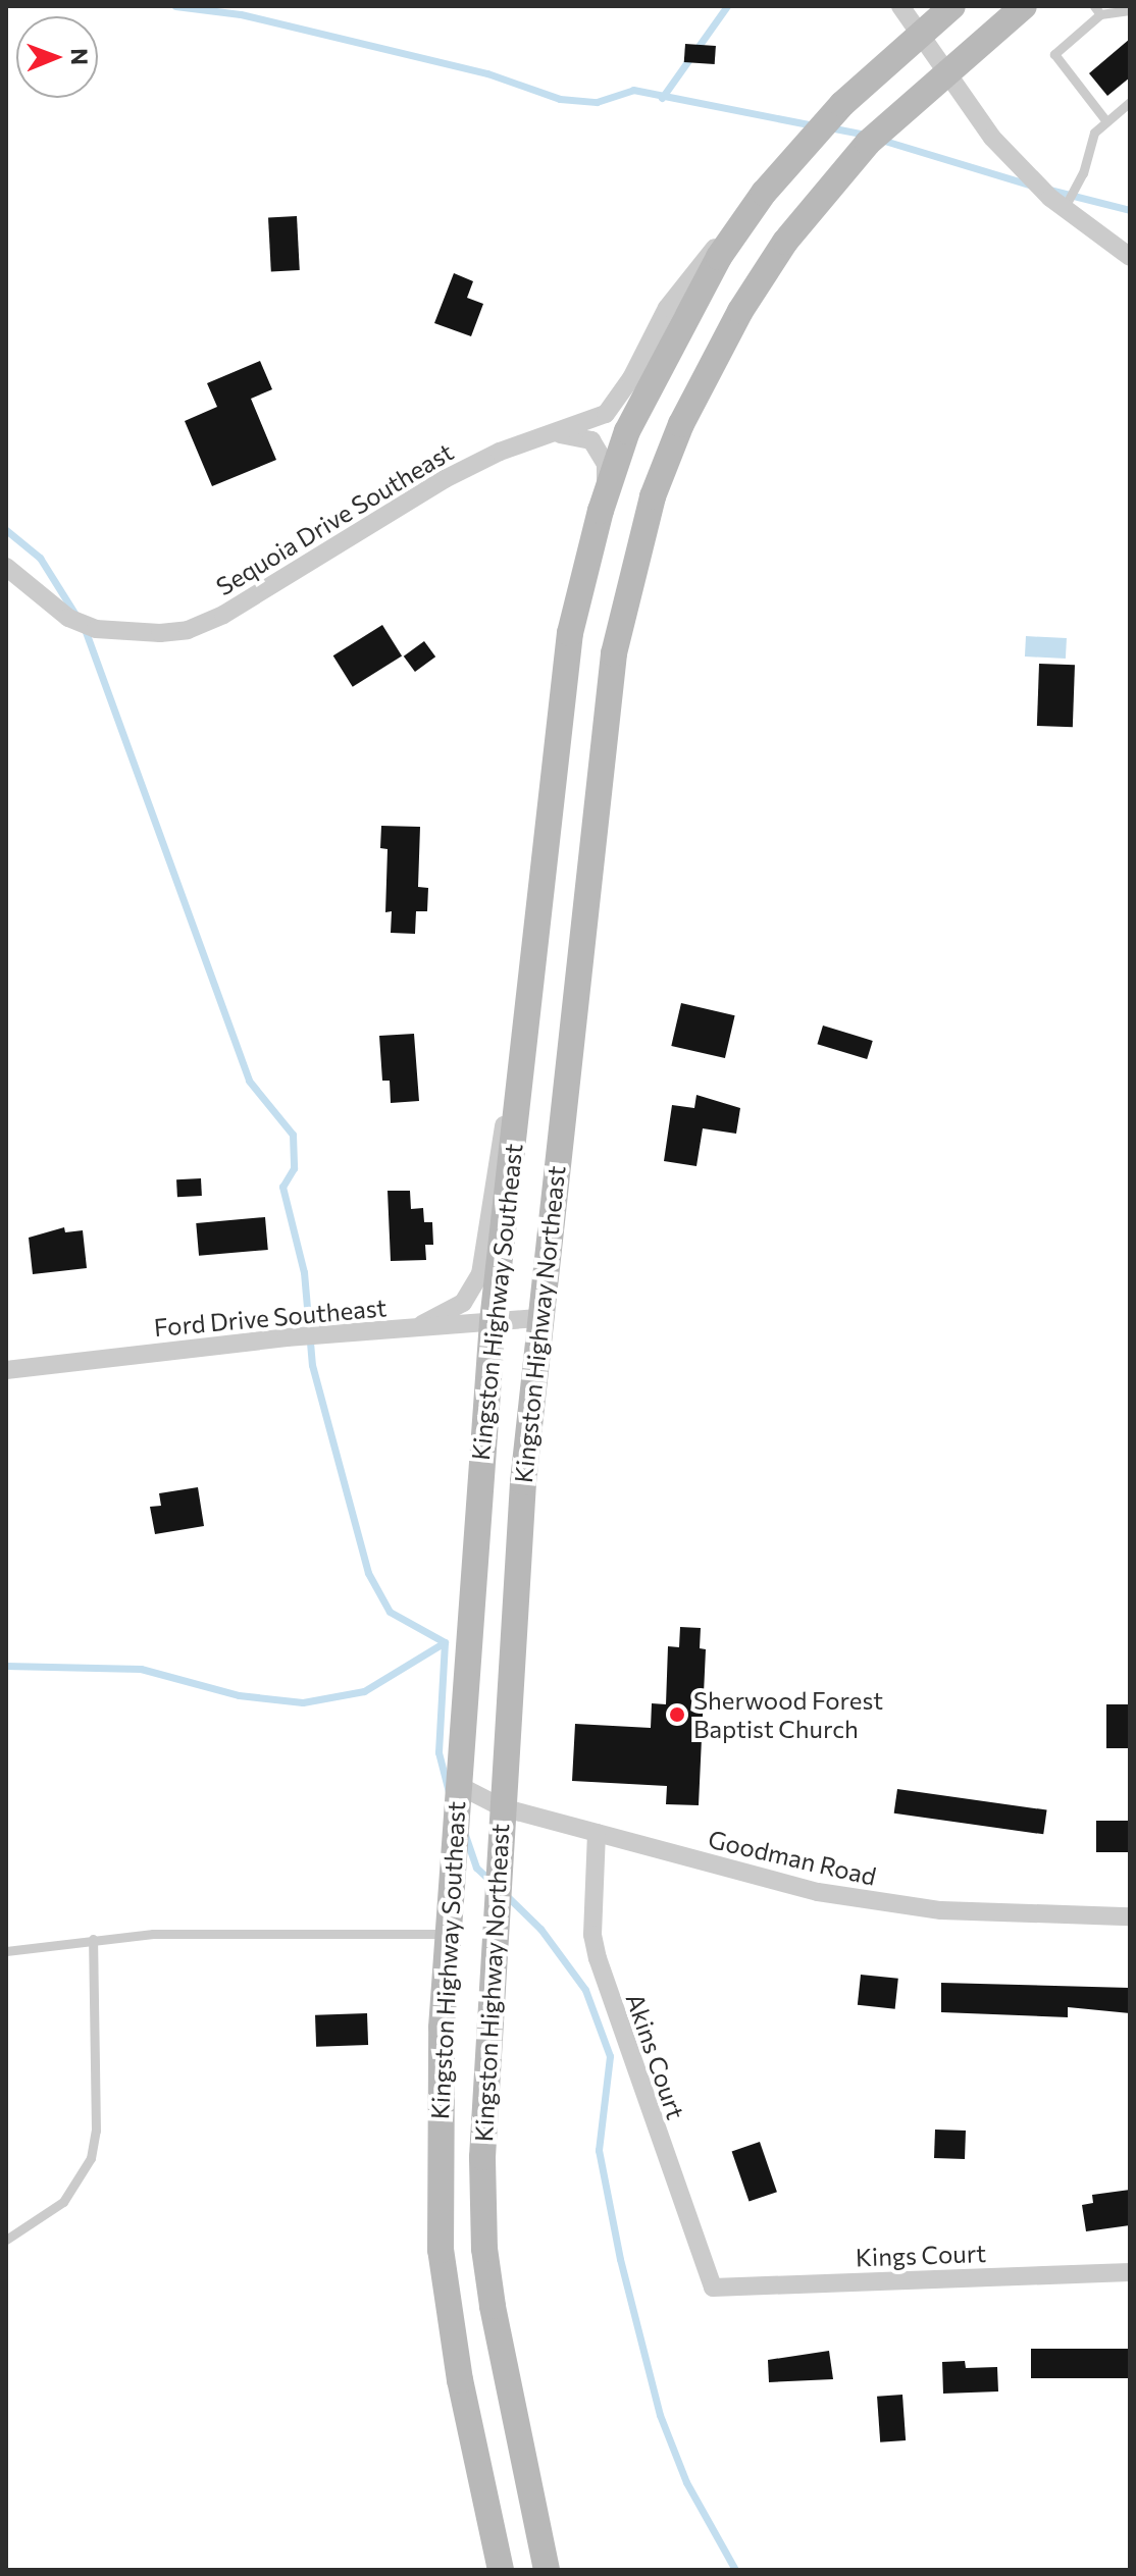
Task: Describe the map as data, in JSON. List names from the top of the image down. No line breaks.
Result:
{"streets":{"main road":["Kingston Highway Southeast","Kingston Highway Northeast"],"street":["Sequoia Drive Southeast","Ford Drive Southeast","Goodman Road","Akins Court","Kings Court"]},"crossings":[["Sequoia Drive Southeast","Kingston Highway Southeast"],["Kingston Highway Southeast","Ford Drive Southeast"],["Kingston Highway Southeast","Goodman Road"],["Ford Drive Southeast","Kingston Highway Northeast"],["Kingston Highway Northeast","Goodman Road"],["Goodman Road","Akins Court"],["Akins Court","Kings Court"]],"places":["Sherwood Forest Baptist Church"],"north":"right"}
